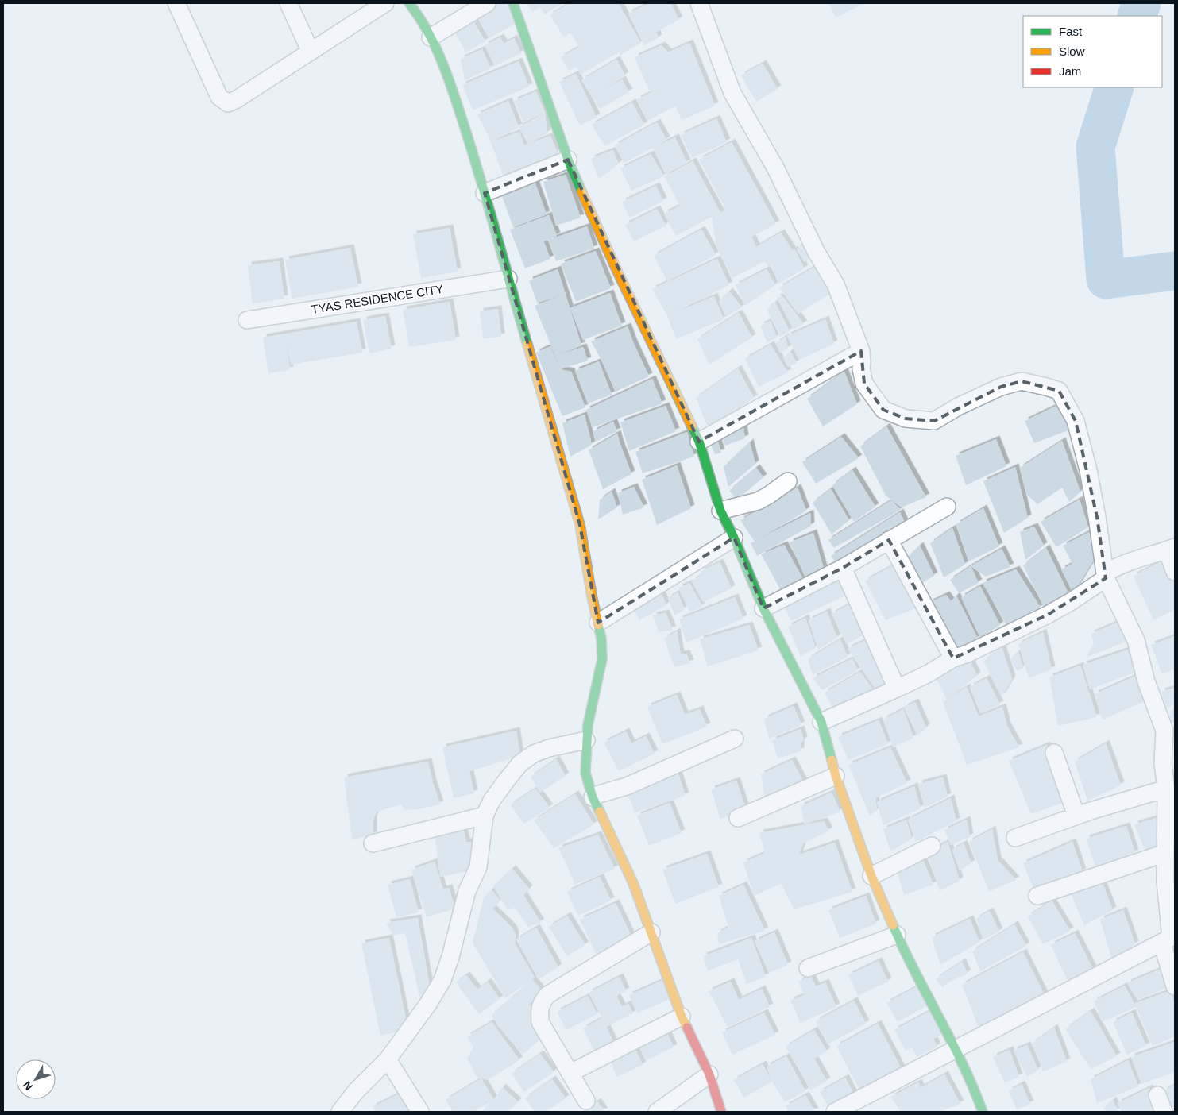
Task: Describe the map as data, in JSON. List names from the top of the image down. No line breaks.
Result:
{"streets":{"street":["TYAS RESIDENCE CITY"]},"legend":["Fast","Slow","Jam"],"north":"bottom left"}
